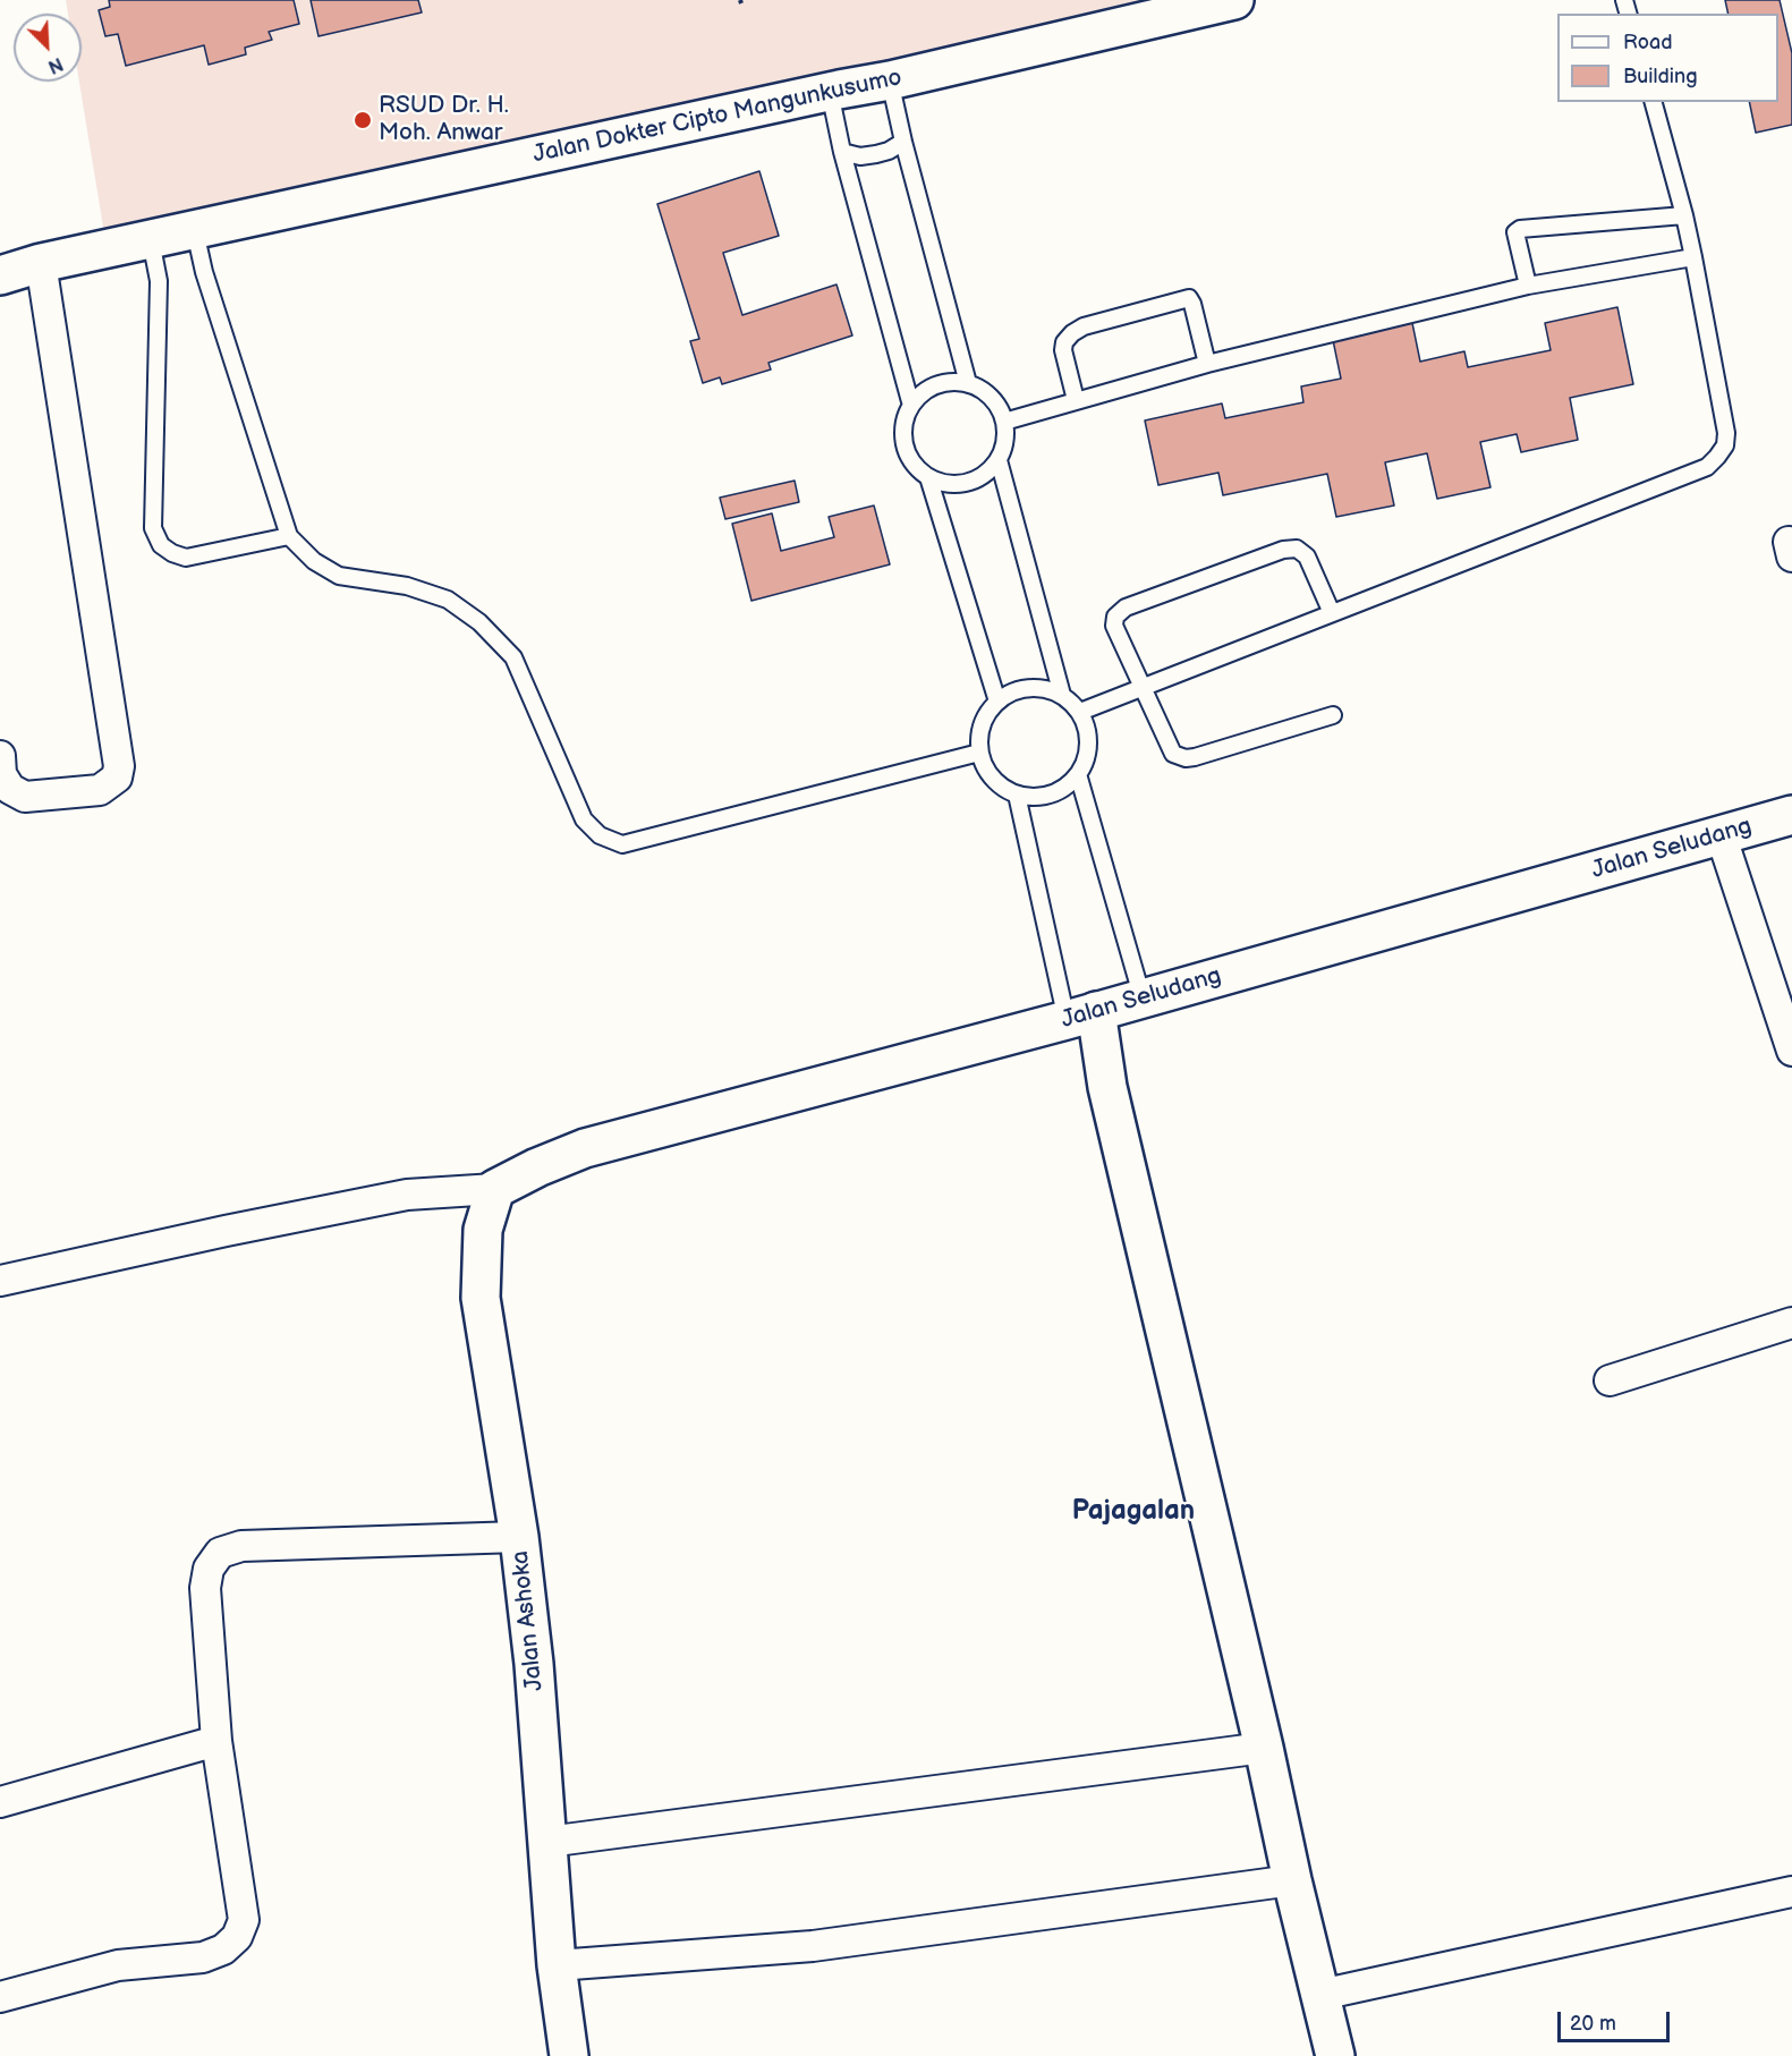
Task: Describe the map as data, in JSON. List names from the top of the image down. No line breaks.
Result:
{"streets":{"street":["Jalan Dokter Cipto Mangunkusumo","Jalan Seludang","Jalan Ashoka"]},"crossings":[["Jalan Seludang","Jalan Ashoka"]],"districts":["Pajagalan"],"places":["RSUD Dr. H. Moh. Anwar"],"legend":["Road","Building"],"scale_bar":"20 m","north":"bottom right"}
